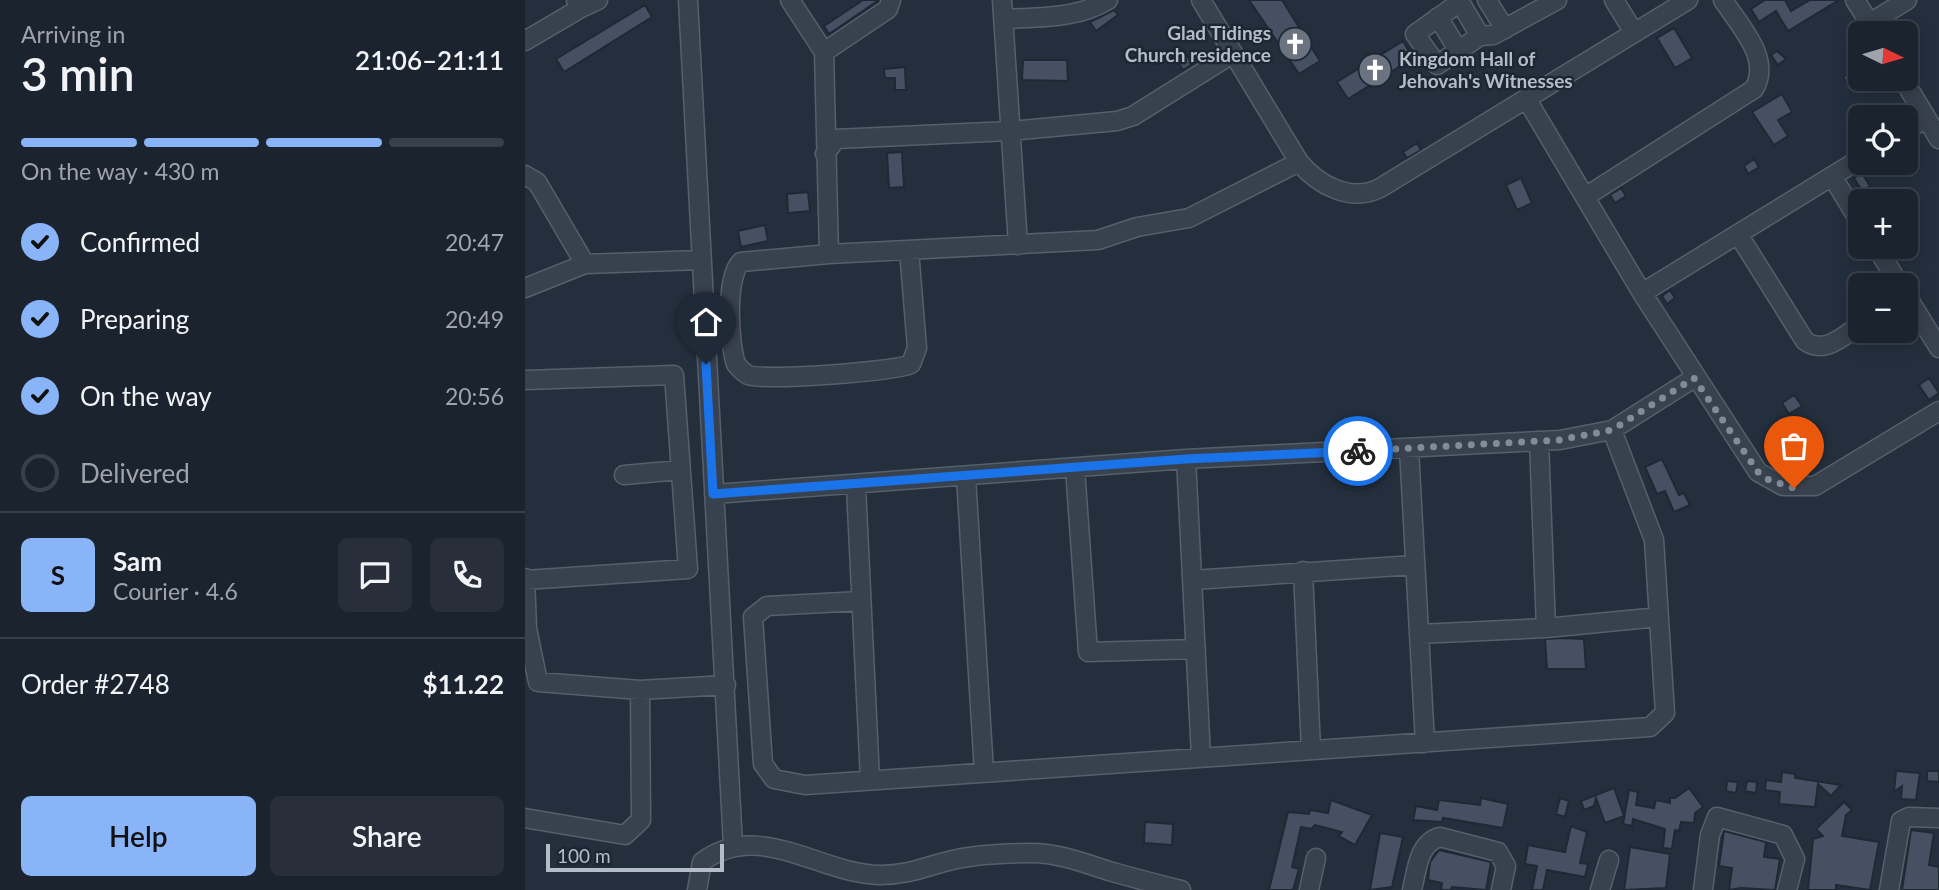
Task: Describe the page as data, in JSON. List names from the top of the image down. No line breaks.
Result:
{"places":{"church":["Glad Tidings Church residence","Kingdom Hall of Jehovah's Witnesses"]},"scale_bar":"100 m","north":"right","page":{"heading":["3 min","Arriving in","21:06–21:11"],"panel":["Sam","Courier · 4.6","Order #2748","$11.22"],"map_buttons":["+","−"],"bar":"On the way · 430 m","list":[["Confirmed","20:47"],["Preparing","20:49"],["On the way","20:56"],"Delivered"],"round":"S","buttons":["Help","Share"],"scale":"100 m"}}
